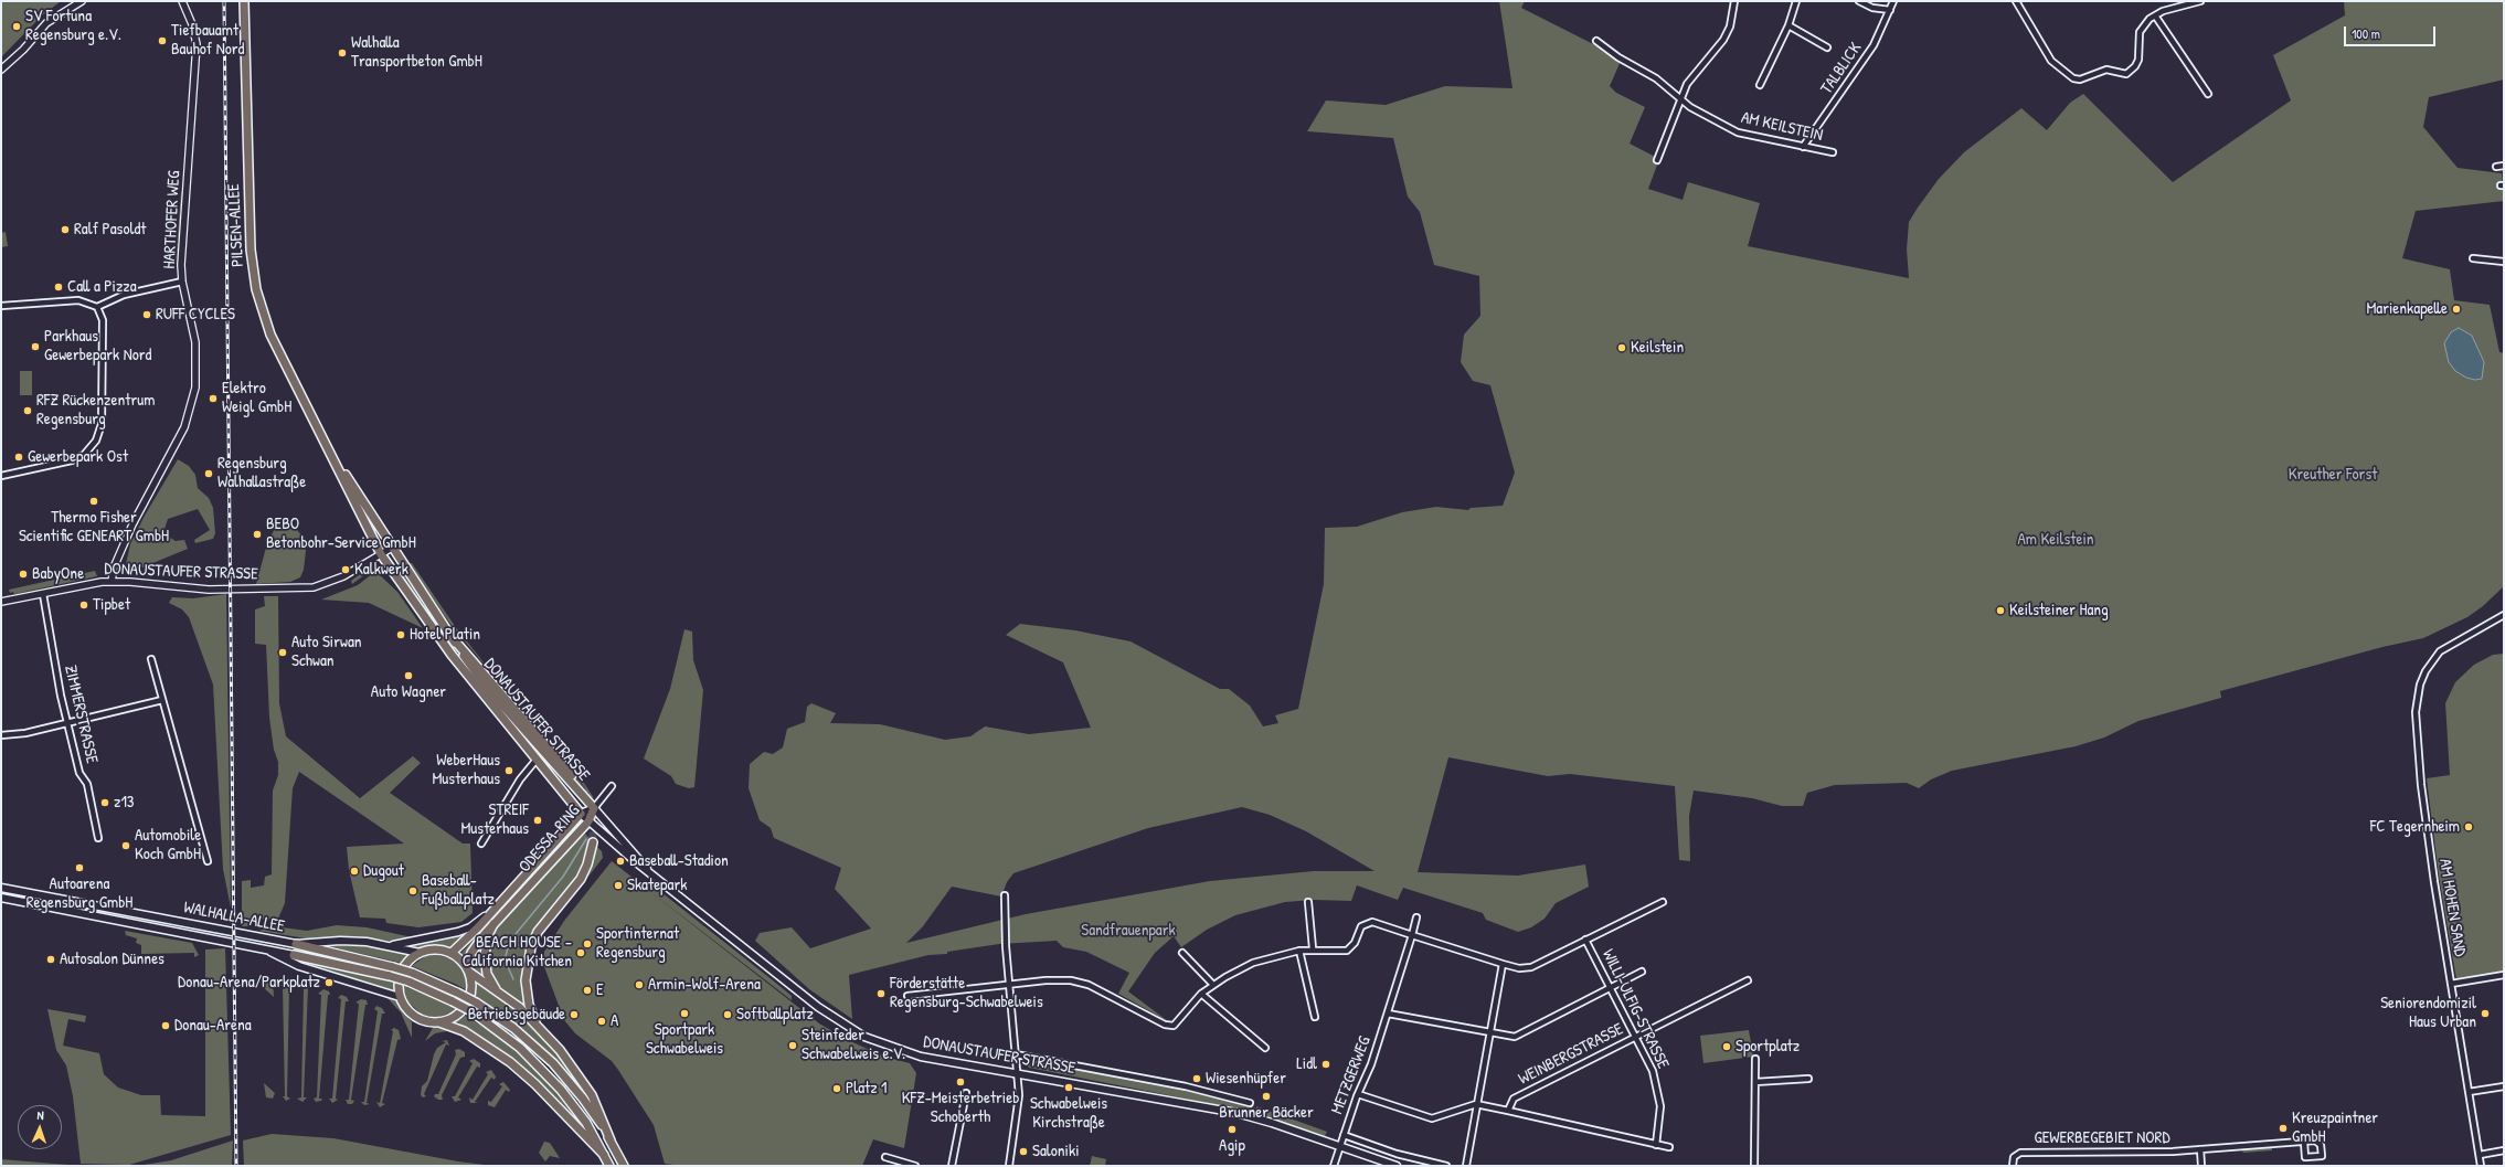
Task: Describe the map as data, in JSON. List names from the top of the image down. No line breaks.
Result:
{"streets":{"main road":["PILSEN-ALLEE","DONAUSTAUFER STRASSE","ODESSA-RING","WALHALLA-ALLEE"],"street":["TALBLICK","AM KEILSTEIN","HARTHOFER WEG","ZIMMERSTRASSE","AM HOHEN SAND","WILLI-ULFIG-STRASSE","WEINBERGSTRASSE","METZGERWEG","GEWERBEGEBIET NORD"]},"crossings":[["TALBLICK","AM KEILSTEIN"],["HARTHOFER WEG","DONAUSTAUFER STRASSE"],["PILSEN-ALLEE","DONAUSTAUFER STRASSE"],["DONAUSTAUFER STRASSE","ZIMMERSTRASSE"],["DONAUSTAUFER STRASSE","ODESSA-RING"],["DONAUSTAUFER STRASSE","METZGERWEG"],["WILLI-ULFIG-STRASSE","WEINBERGSTRASSE"]],"parks":["Kreuther Forst","Am Keilstein","Sandfrauenpark"],"places":["SV Fortuna Regensburg e.V.","Tiefbauamt Bauhof Nord","Walhalla Transportbeton GmbH","Ralf Pasoldt","Call a Pizza","Marienkapelle","RUFF CYCLES","Parkhaus Gewerbepark Nord","Keilstein","Elektro Weigl GmbH","RFZ Rückenzentrum Regensburg","Gewerbepark Ost","Regensburg Walhallastraße","Thermo Fisher Scientific GENEART GmbH","BEBO Betonbohr-Service GmbH","Kalkwerk","BabyOne","Tipbet","Keilsteiner Hang","Hotel Platin","Auto Sirwan Schwan","Auto Wagner","WeberHaus Musterhaus","z13","STREIF Musterhaus","FC Tegernheim","Automobile Koch GmbH","Baseball-Stadion","Autoarena Regensburg GmbH","Dugout","Skatepark","Baseball- Fußballplatz","Sportinternat Regensburg","BEACH HOUSE – California Kitchen","Autosalon Dünnes","Donau-Arena/Parkplatz","Armin-Wolf-Arena","E","Förderstätte Regensburg-Schwabelweis","Sportpark Schwabelweis","Seniorendomizil Haus Urban","Betriebsgebäude","Softballplatz","A","Donau-Arena","Steinfeder Schwabelweis e.V.","Sportplatz","Lidl","Wiesenhüpfer","KFZ-Meisterbetrieb Schoberth","Schwabelweis Kirchstraße","Platz 1","Brunner Bäcker","Kreuzpaintner GmbH","Agip","Saloniki"],"scale_bar":"100 m","north":"top"}
